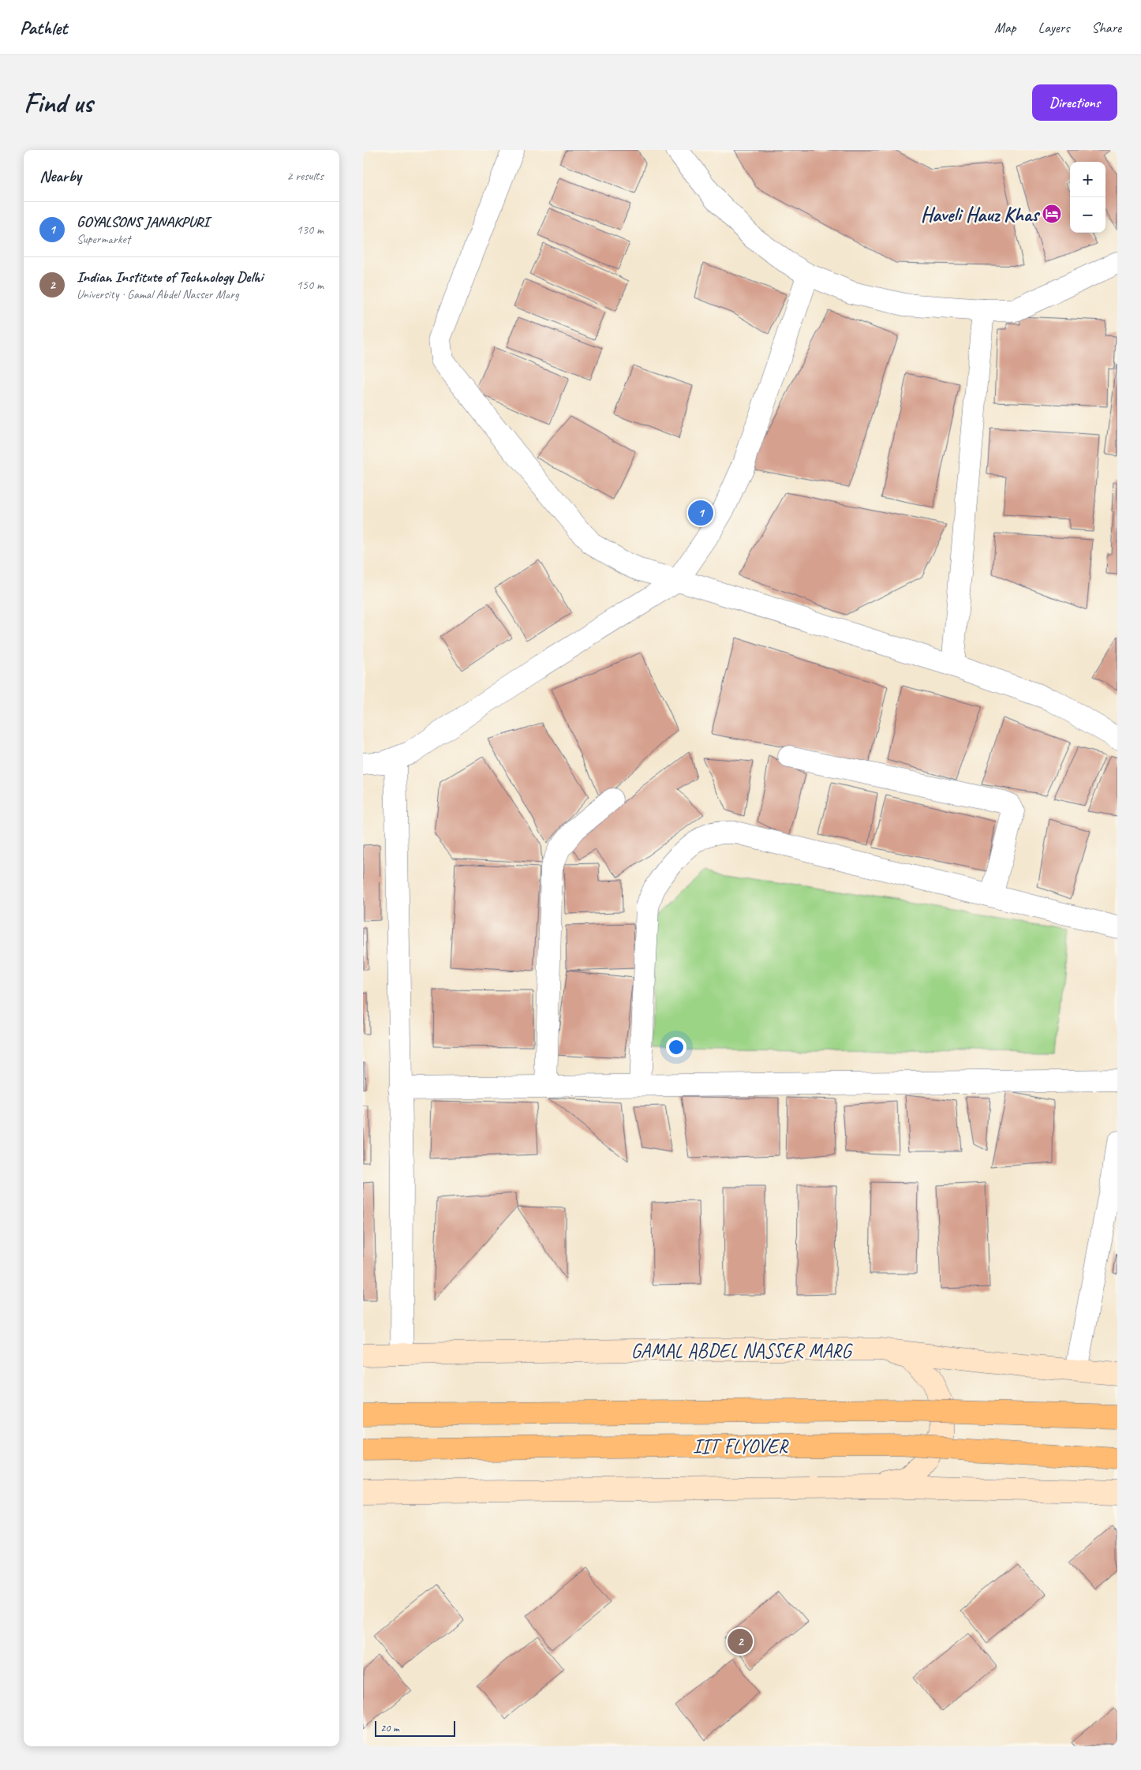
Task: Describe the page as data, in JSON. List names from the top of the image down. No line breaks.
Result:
{"streets":{"main road":["IIT FLYOVER"],"street":["GAMAL ABDEL NASSER MARG"]},"places":{"hotel":["Haveli Hauz Khas"]},"scale_bar":"20 m","page":{"header":"Pathlet","nav":["Map","Layers","Share"],"buttons":"Directions","title":"Find us","heading":["Nearby","2 results"],"map_buttons":["+","−"],"list":[{"mark":"1","name":"GOYALSONS JANAKPURI","note":"Supermarket","value":"130 m"},{"mark":"2","name":"Indian Institute of Technology Delhi","note":"University · Gamal Abdel Nasser Marg","value":"150 m"}],"pins":["1","2"],"scale":"20 m"}}
